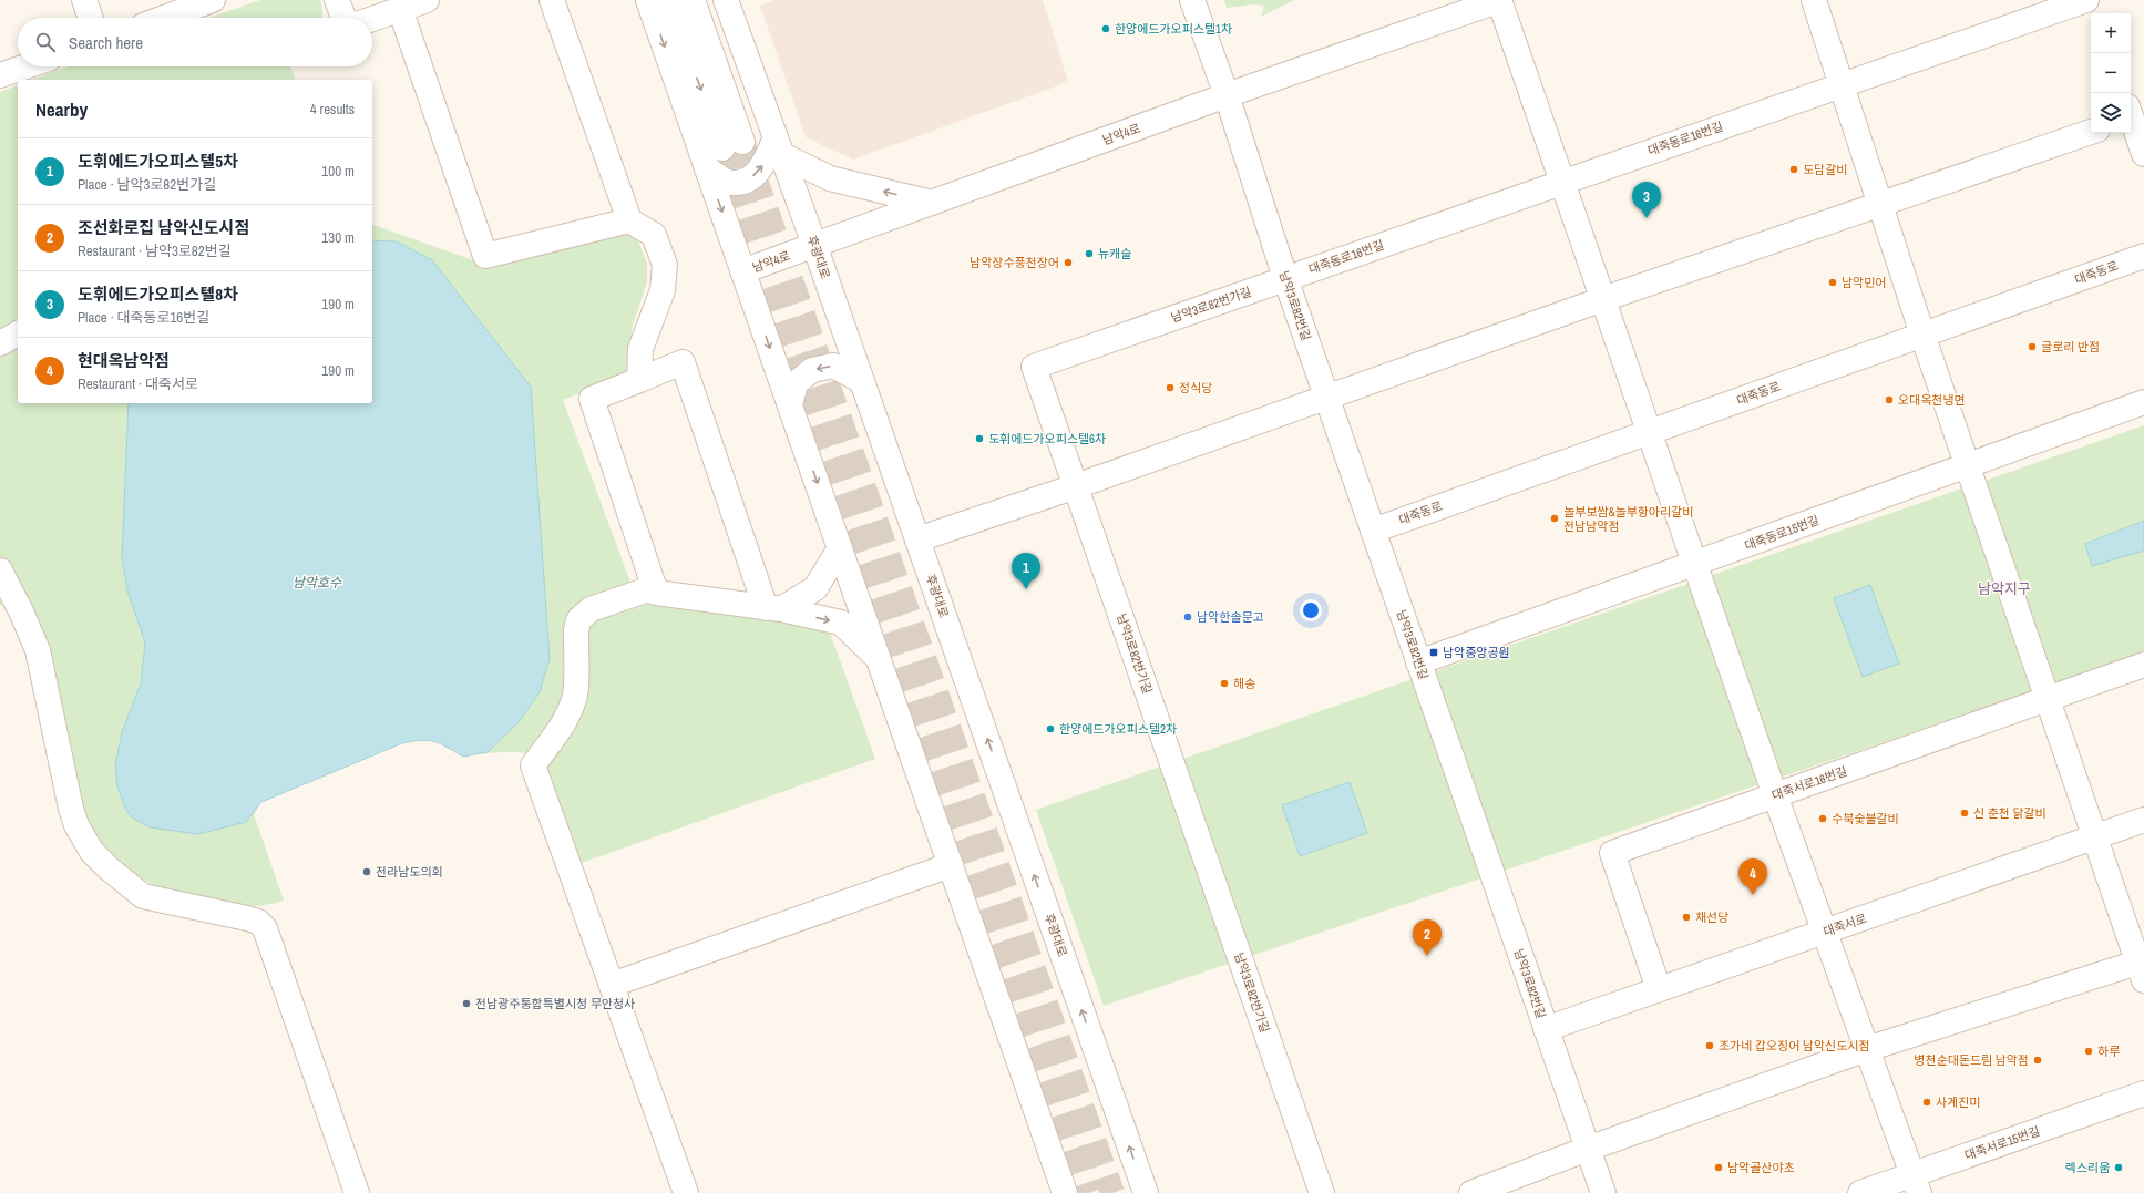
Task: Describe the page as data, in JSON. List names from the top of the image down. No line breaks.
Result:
{"streets":{"street":["남악4로","대죽동로16번길","후광대로","대죽동로","남악3로82번가길","남악3로82번길","대죽동로15번길","대죽서로16번길","대죽서로","대죽서로15번길"]},"crossings":[["남악4로","후광대로"],["남악4로","남악3로82번길"],["대죽동로16번길","남악3로82번가길"],["대죽동로16번길","남악3로82번길"],["대죽동로","남악3로82번길"],["남악3로82번가길","남악3로82번길"],["남악3로82번길","대죽동로15번길"],["남악3로82번길","대죽서로"],["대죽서로16번길","대죽서로"]],"districts":["남악지구"],"water":["남악호수"],"places":{"other":["한양에드가오피스텔1차","도담갈비","뉴캐슬","남악장수풍천장어","남악민어","글로리 반점","정식당","오대옥천냉면","도휘에드가오피스텔6차","놀부보쌈&놀부항아리갈비 전남남악점","남악한솔문고","해송","한양에드가오피스텔2차","신 춘천 닭갈비","수북숯불갈비","전라남도의회","채선당","전남광주통합특별시청 무안청사","조가네 갑오징어 남악신도시점","하루","병천순대돈드림 남악점","사계진미","남악골산야초","렉스리움"],"transit":["남악중앙공원"]},"page":{"map_buttons":["+","−"],"search":"Search here","heading":["Nearby","4 results"],"list":[{"mark":"1","name":"도휘에드가오피스텔5차","note":"Place · 남악3로82번가길","value":"100 m"},{"mark":"2","name":"조선화로집 남악신도시점","note":"Restaurant · 남악3로82번길","value":"130 m"},{"mark":"3","name":"도휘에드가오피스텔8차","note":"Place · 대죽동로16번길","value":"190 m"},{"mark":"4","name":"현대옥남악점","note":"Restaurant · 대죽서로","value":"190 m"}],"pins":["3","1","4","2"]}}
